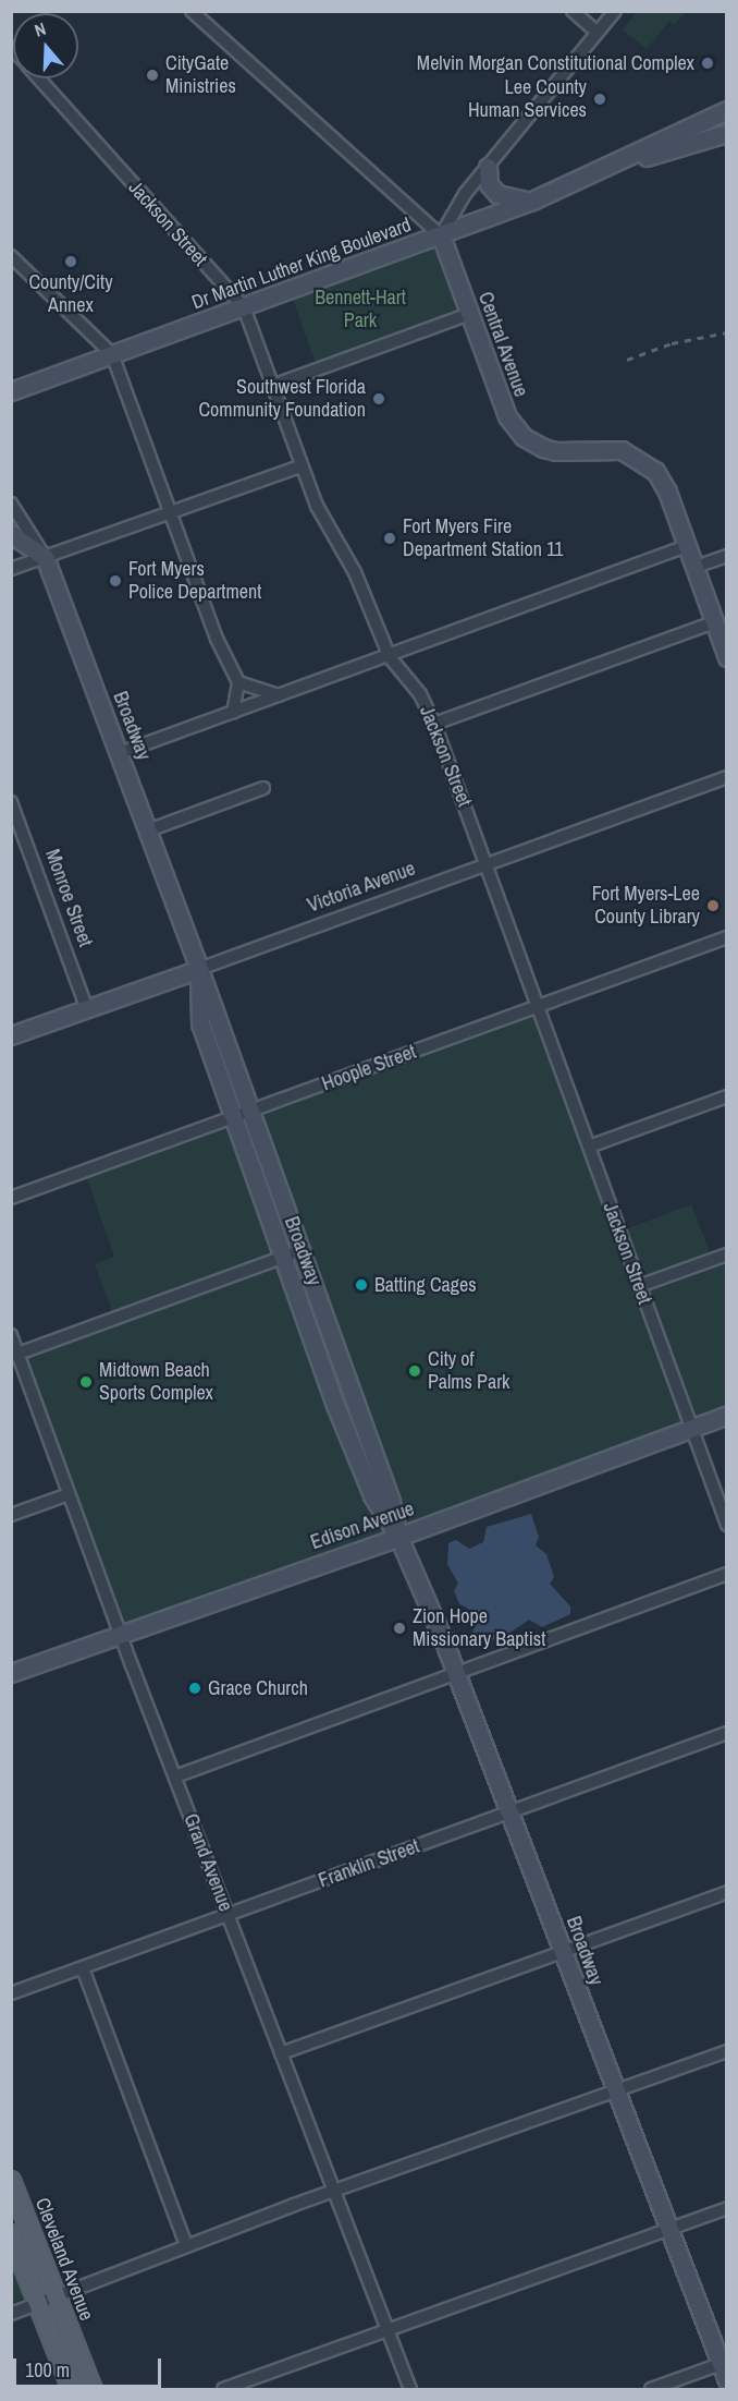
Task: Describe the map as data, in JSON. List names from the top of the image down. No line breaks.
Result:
{"streets":{"main road":["Cleveland Avenue"],"street":["Jackson Street","Dr Martin Luther King Boulevard","Central Avenue","Broadway","Victoria Avenue","Monroe Street","Hoople Street","Edison Avenue","Grand Avenue","Franklin Street"]},"crossings":[["Jackson Street","Dr Martin Luther King Boulevard"],["Jackson Street","Victoria Avenue"],["Jackson Street","Hoople Street"],["Jackson Street","Edison Avenue"],["Dr Martin Luther King Boulevard","Central Avenue"],["Broadway","Victoria Avenue"],["Broadway","Hoople Street"],["Broadway","Edison Avenue"],["Broadway","Franklin Street"],["Victoria Avenue","Monroe Street"],["Edison Avenue","Grand Avenue"],["Grand Avenue","Franklin Street"]],"parks":["Bennett-Hart Park"],"places":["Melvin Morgan Constitutional Complex","CityGate Ministries","Lee County Human Services","County/City Annex","Southwest Florida Community Foundation","Fort Myers Fire Department Station 11","Fort Myers Police Department","Fort Myers-Lee County Library","Batting Cages","City of Palms Park","Midtown Beach Sports Complex","Zion Hope Missionary Baptist","Grace Church"],"scale_bar":"100 m","north":"top"}
